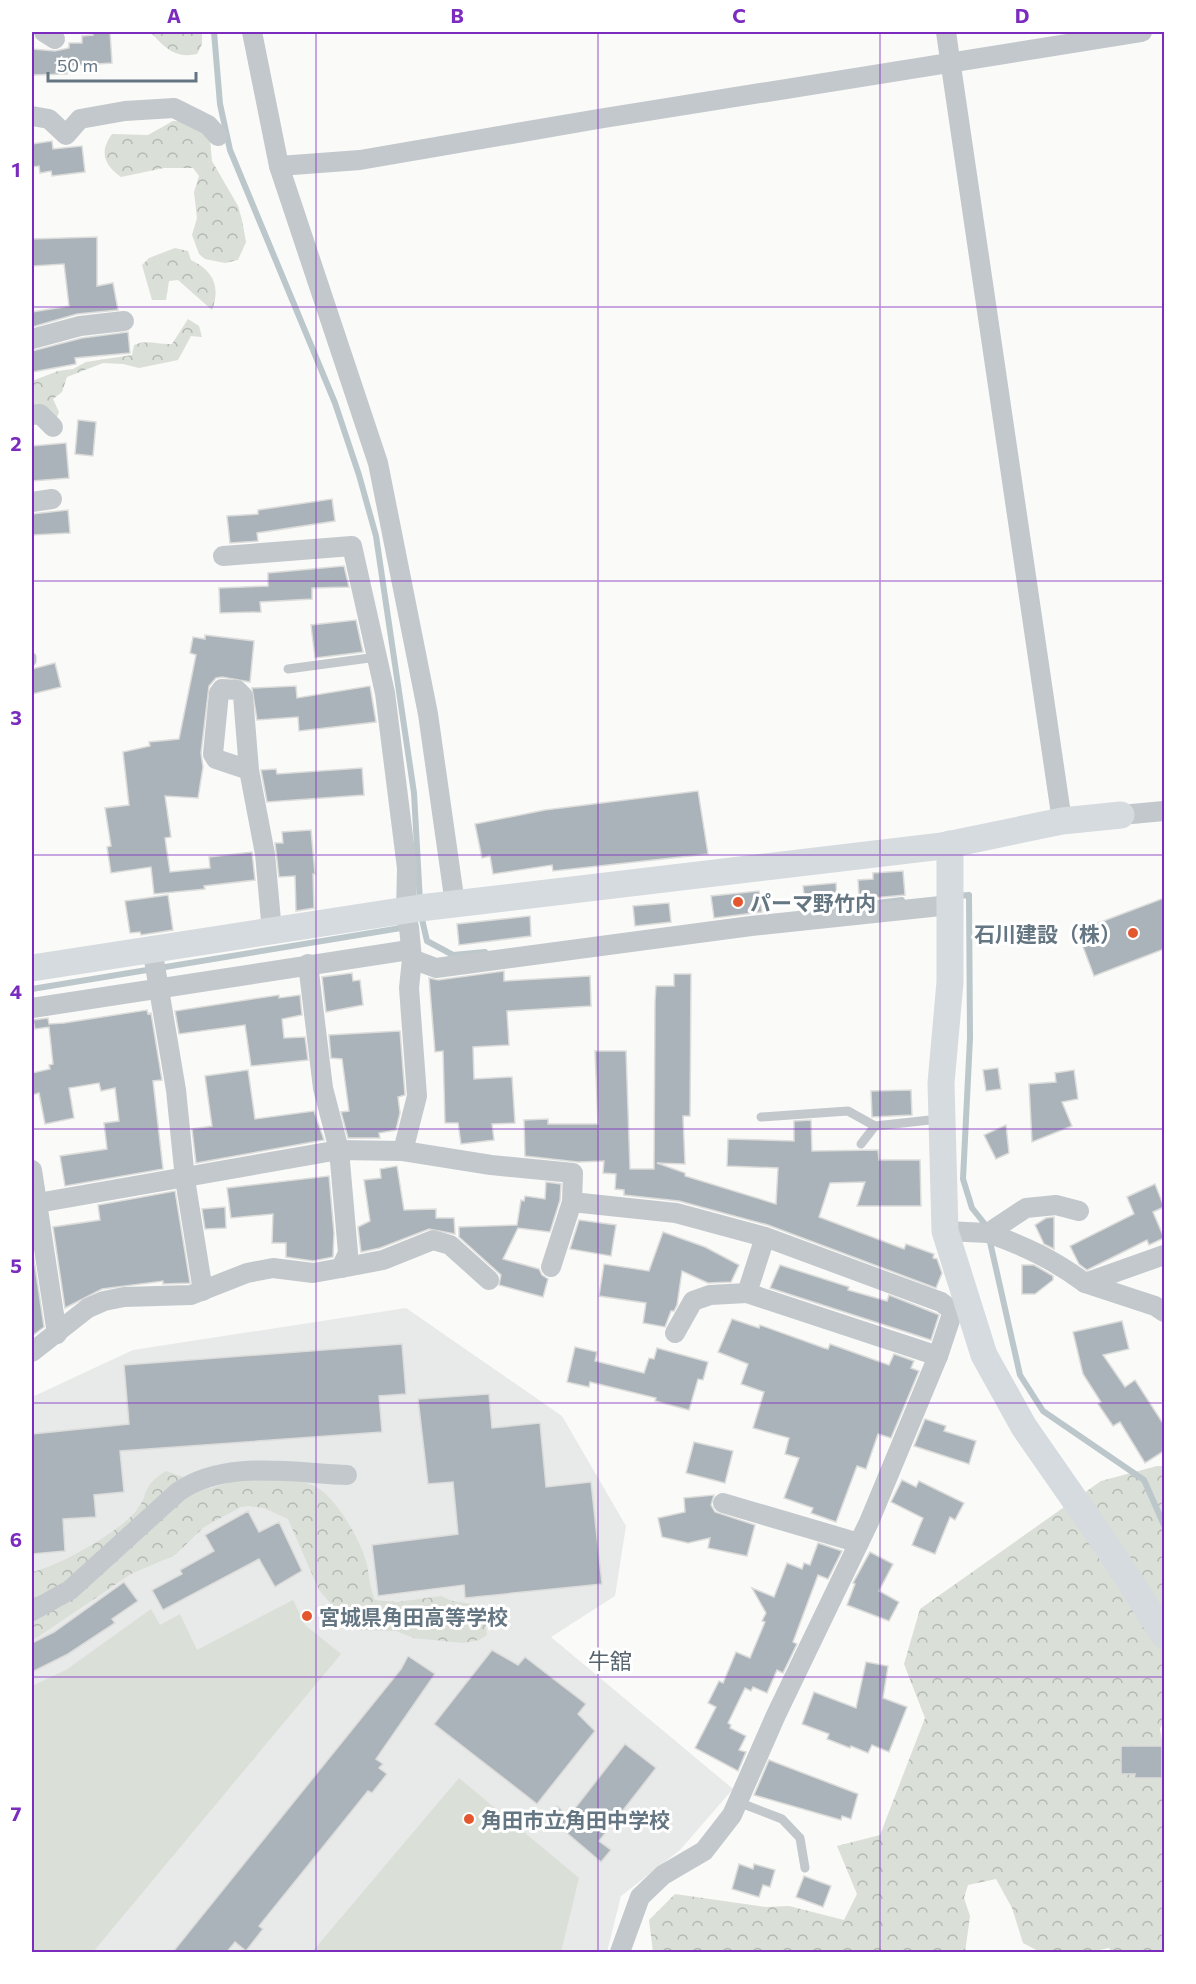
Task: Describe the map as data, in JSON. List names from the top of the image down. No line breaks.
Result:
{"districts":["牛舘"],"places":["パーマ野竹内","石川建設（株）","宮城県角田高等学校","角田市立角田中学校"],"scale_bar":"50 m","grid":{"columns":["A","B","C","D"],"rows":["1","2","3","4","5","6","7"]}}
